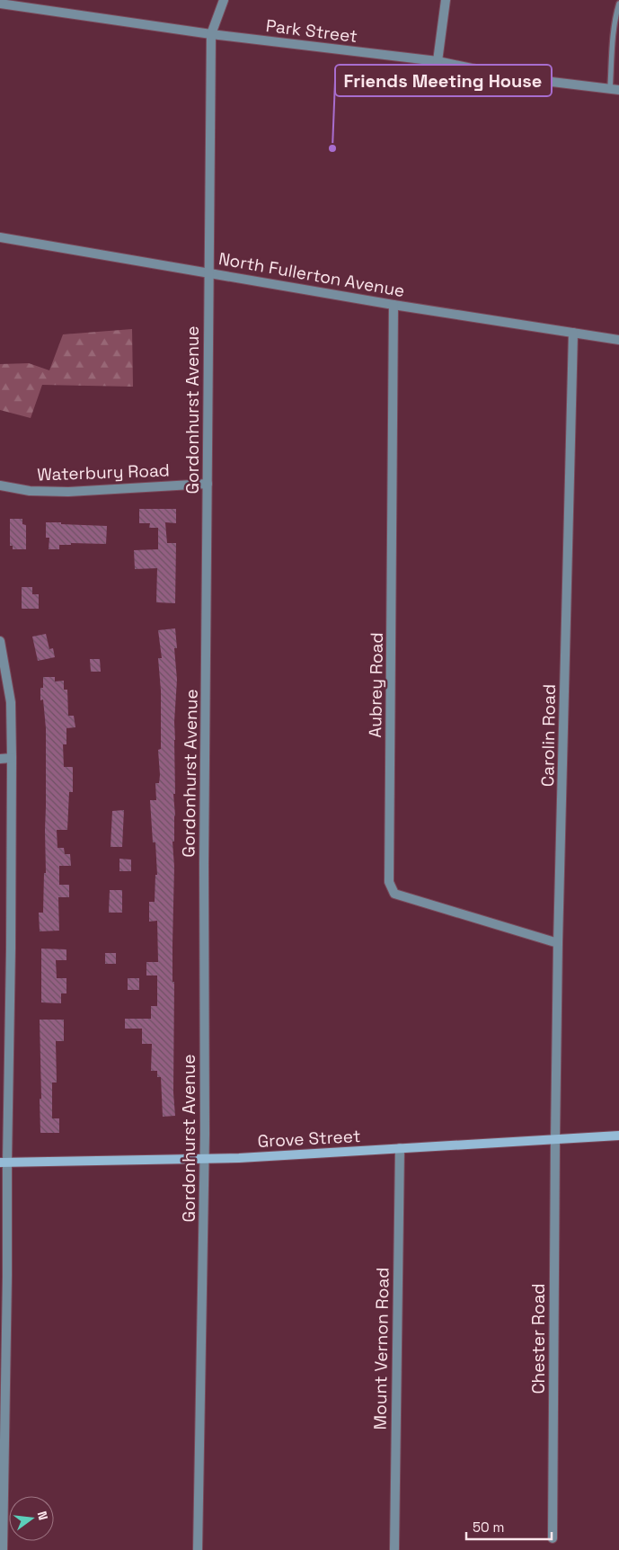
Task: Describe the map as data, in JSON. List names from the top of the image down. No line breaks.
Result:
{"streets":{"main road":["Grove Street"],"street":["Park Street","North Fullerton Avenue","Gordonhurst Avenue","Waterbury Road","Aubrey Road","Carolin Road","Chester Road","Mount Vernon Road"]},"crossings":[["Park Street","Gordonhurst Avenue"],["North Fullerton Avenue","Gordonhurst Avenue"],["North Fullerton Avenue","Aubrey Road"],["North Fullerton Avenue","Carolin Road"],["Gordonhurst Avenue","Waterbury Road"],["Gordonhurst Avenue","Grove Street"],["Aubrey Road","Carolin Road"],["Carolin Road","Grove Street"],["Carolin Road","Chester Road"],["Grove Street","Chester Road"],["Grove Street","Mount Vernon Road"]],"places":["Friends Meeting House"],"scale_bar":"50 m","north":"right"}
